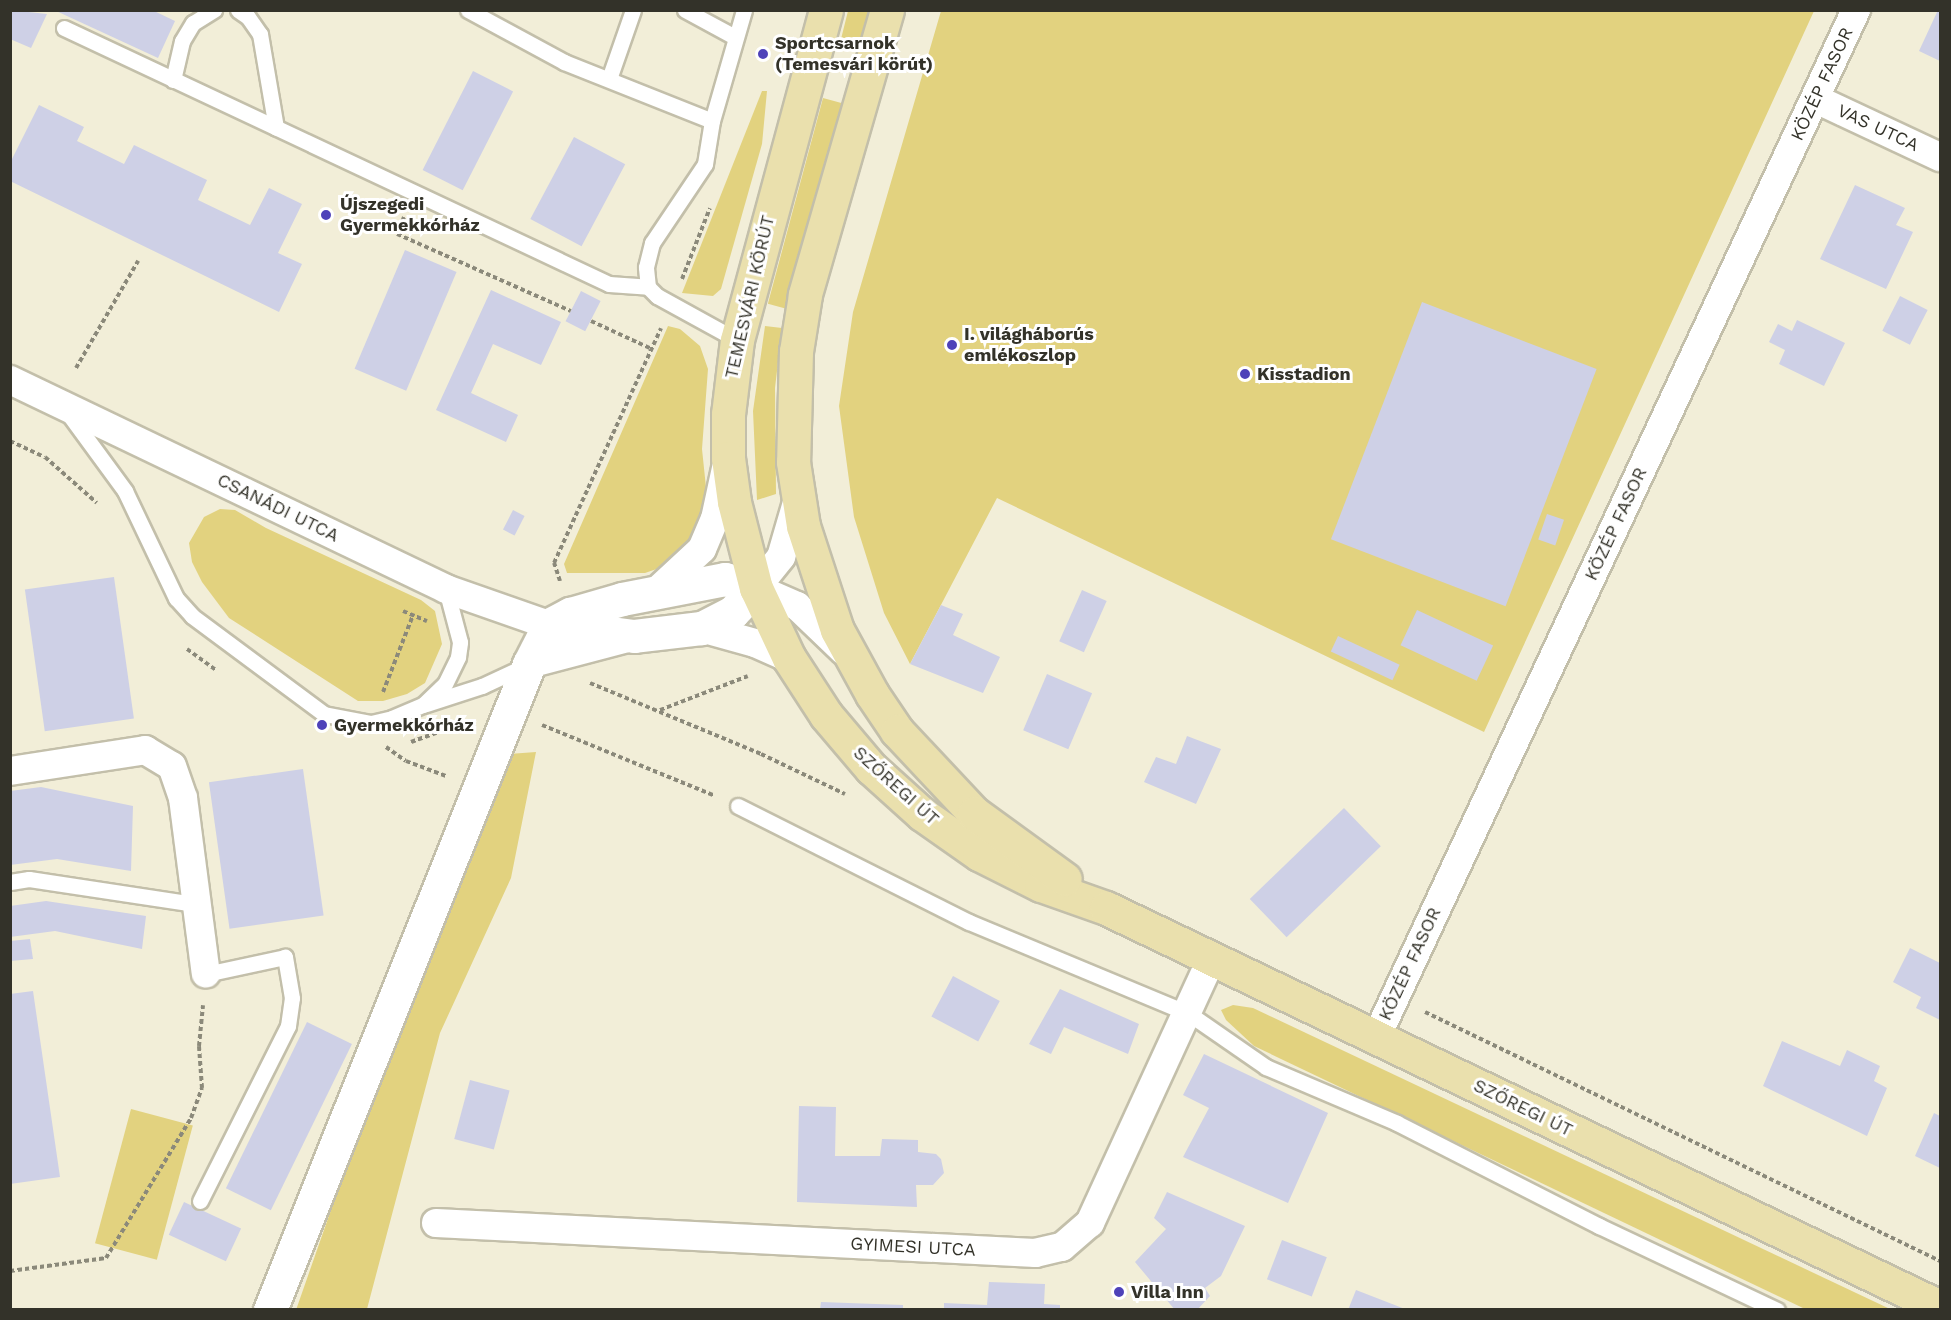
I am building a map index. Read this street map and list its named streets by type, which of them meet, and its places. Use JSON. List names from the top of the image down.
{
  "streets": {
    "main road": ["TEMESVÁRI KÖRÚT", "SZŐREGI ÚT"],
    "street": [
      "KÖZÉP FASOR",
      "VAS UTCA",
      "CSANÁDI UTCA",
      "GYIMESI UTCA"
    ]
  },
  "crossings": [
    ["KÖZÉP FASOR", "VAS UTCA"],
    ["KÖZÉP FASOR", "SZŐREGI ÚT"],
    ["TEMESVÁRI KÖRÚT", "CSANÁDI UTCA"],
    ["TEMESVÁRI KÖRÚT", "SZŐREGI ÚT"],
    ["CSANÁDI UTCA", "SZŐREGI ÚT"],
    ["SZŐREGI ÚT", "GYIMESI UTCA"]
  ],
  "places": [
    "Sportcsarnok (Temesvári körút)",
    "Újszegedi Gyermekkórház",
    "I. világháborús emlékoszlop",
    "Kisstadion",
    "Gyermekkórház",
    "Villa Inn"
  ]
}
